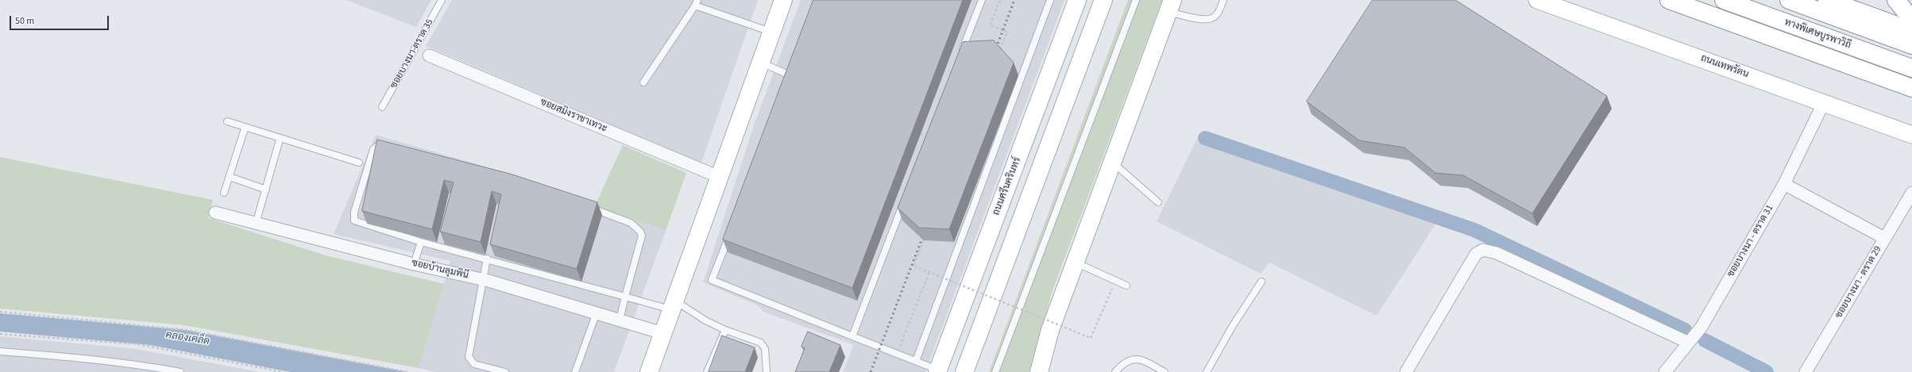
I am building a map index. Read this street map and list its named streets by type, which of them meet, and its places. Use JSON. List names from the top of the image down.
{
  "streets": {
    "main road": ["ทางพิเศษบูรพาวิถี", "ถนนเทพรัตน", "ถนนศรีนครินทร์"],
    "street": [
      "ซอยสมิงราชาเทวะ",
      "ซอยบางนา - ตราด 31",
      "ซอยบ้านลุมพินี",
      "ซอยบางนา - ตราด 29"
    ],
    "lane": ["ซอยบางนา-ตราด 35"]
  },
  "crossings": [
    ["ถนนเทพรัตน", "ซอยบางนา - ตราด 31"]
  ],
  "water": ["คลองเคล็ด"],
  "scale_bar": "50 m"
}
